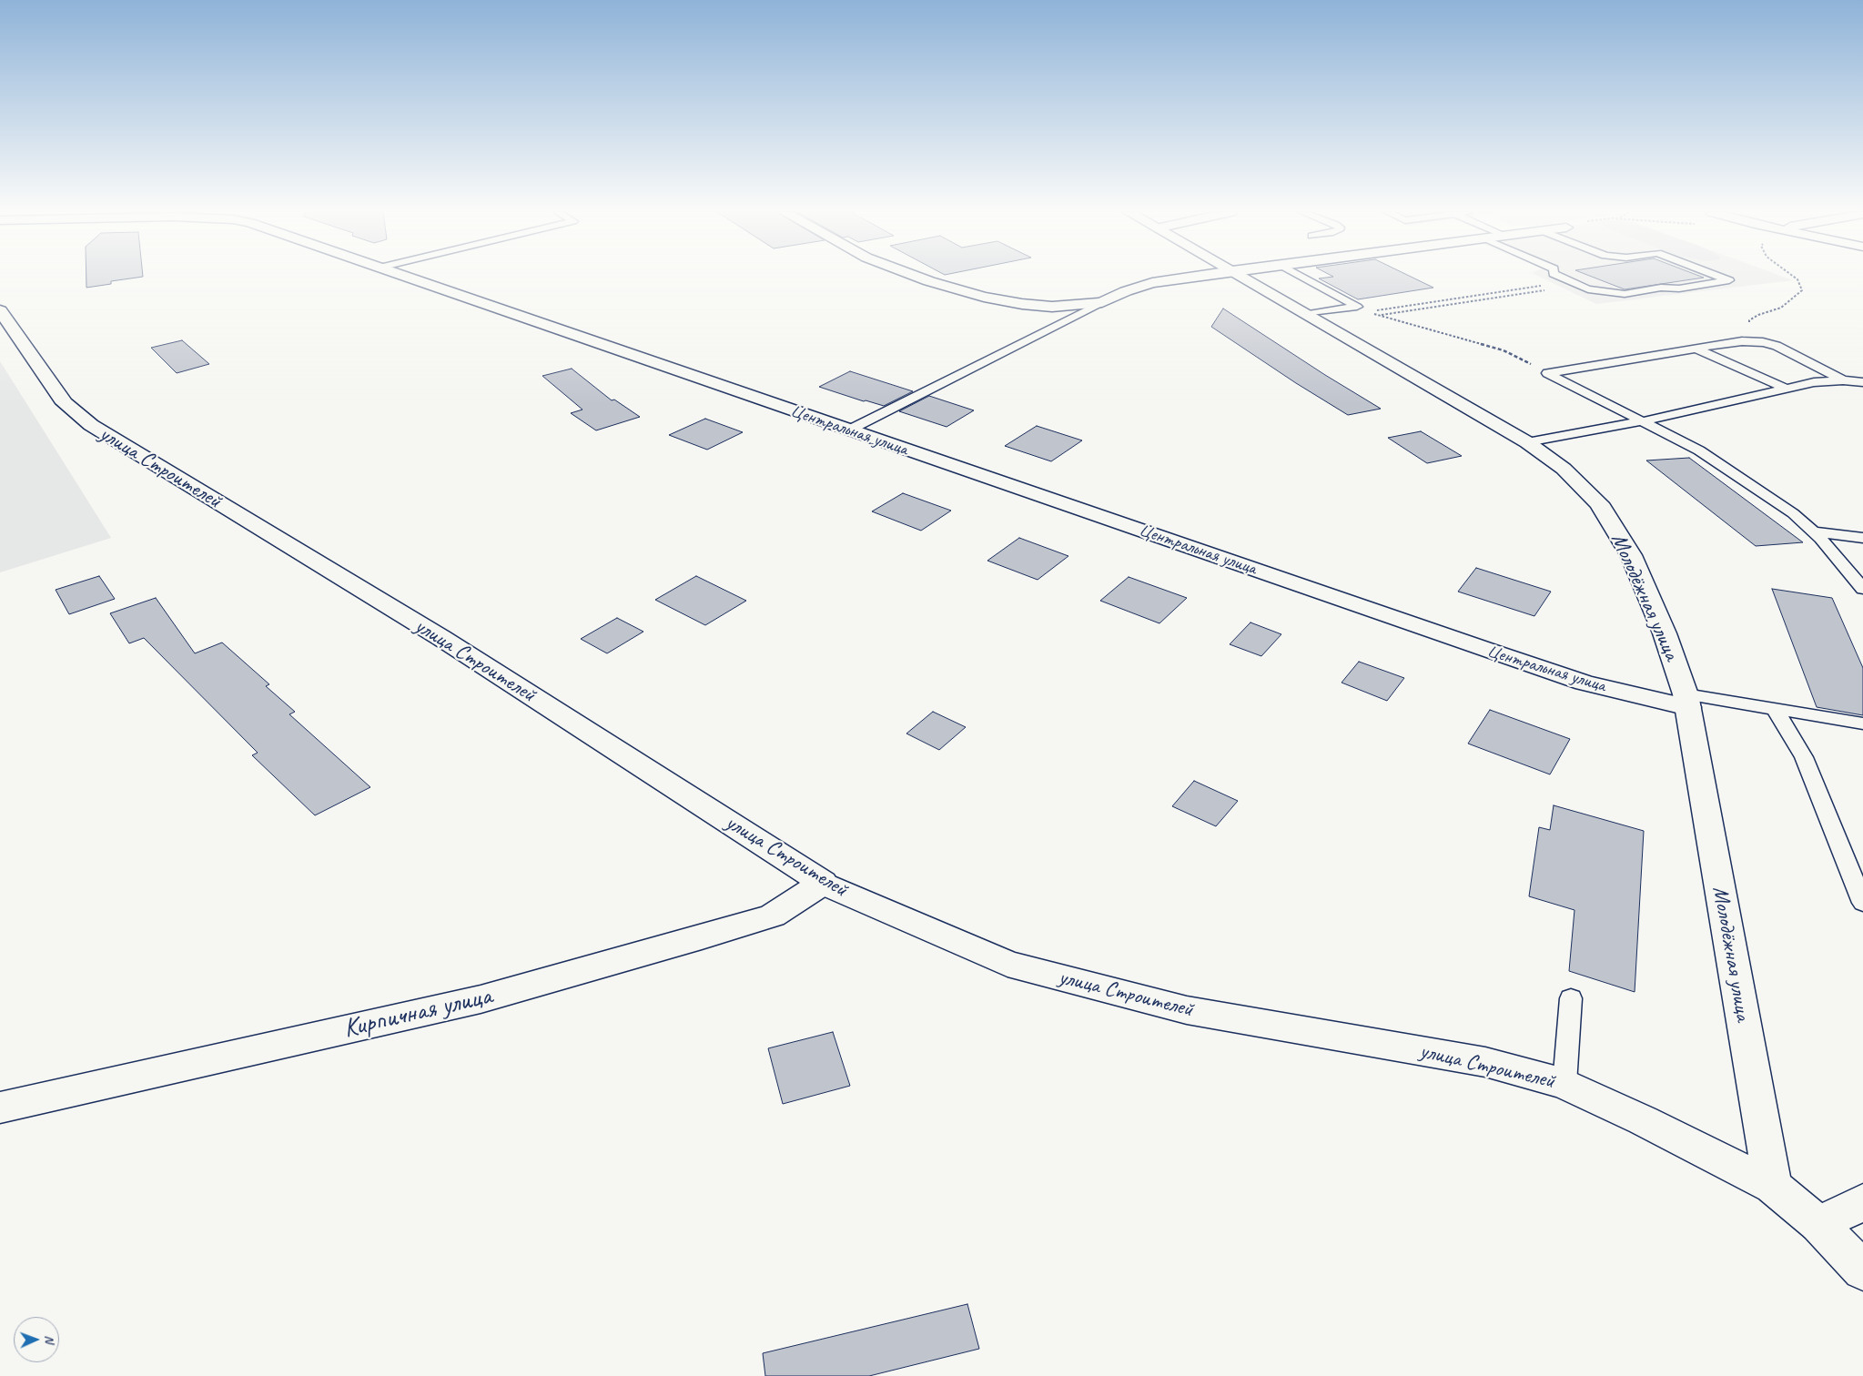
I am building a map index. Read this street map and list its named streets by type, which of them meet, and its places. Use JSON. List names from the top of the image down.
{
  "streets": {
    "street": [
      "Центральная улица",
      "улица Строителей",
      "Молодёжная улица",
      "Кирпичная улица"
    ]
  },
  "crossings": [
    ["Центральная улица", "Молодёжная улица"],
    ["улица Строителей", "Молодёжная улица"],
    ["улица Строителей", "Кирпичная улица"]
  ],
  "north": "right"
}
